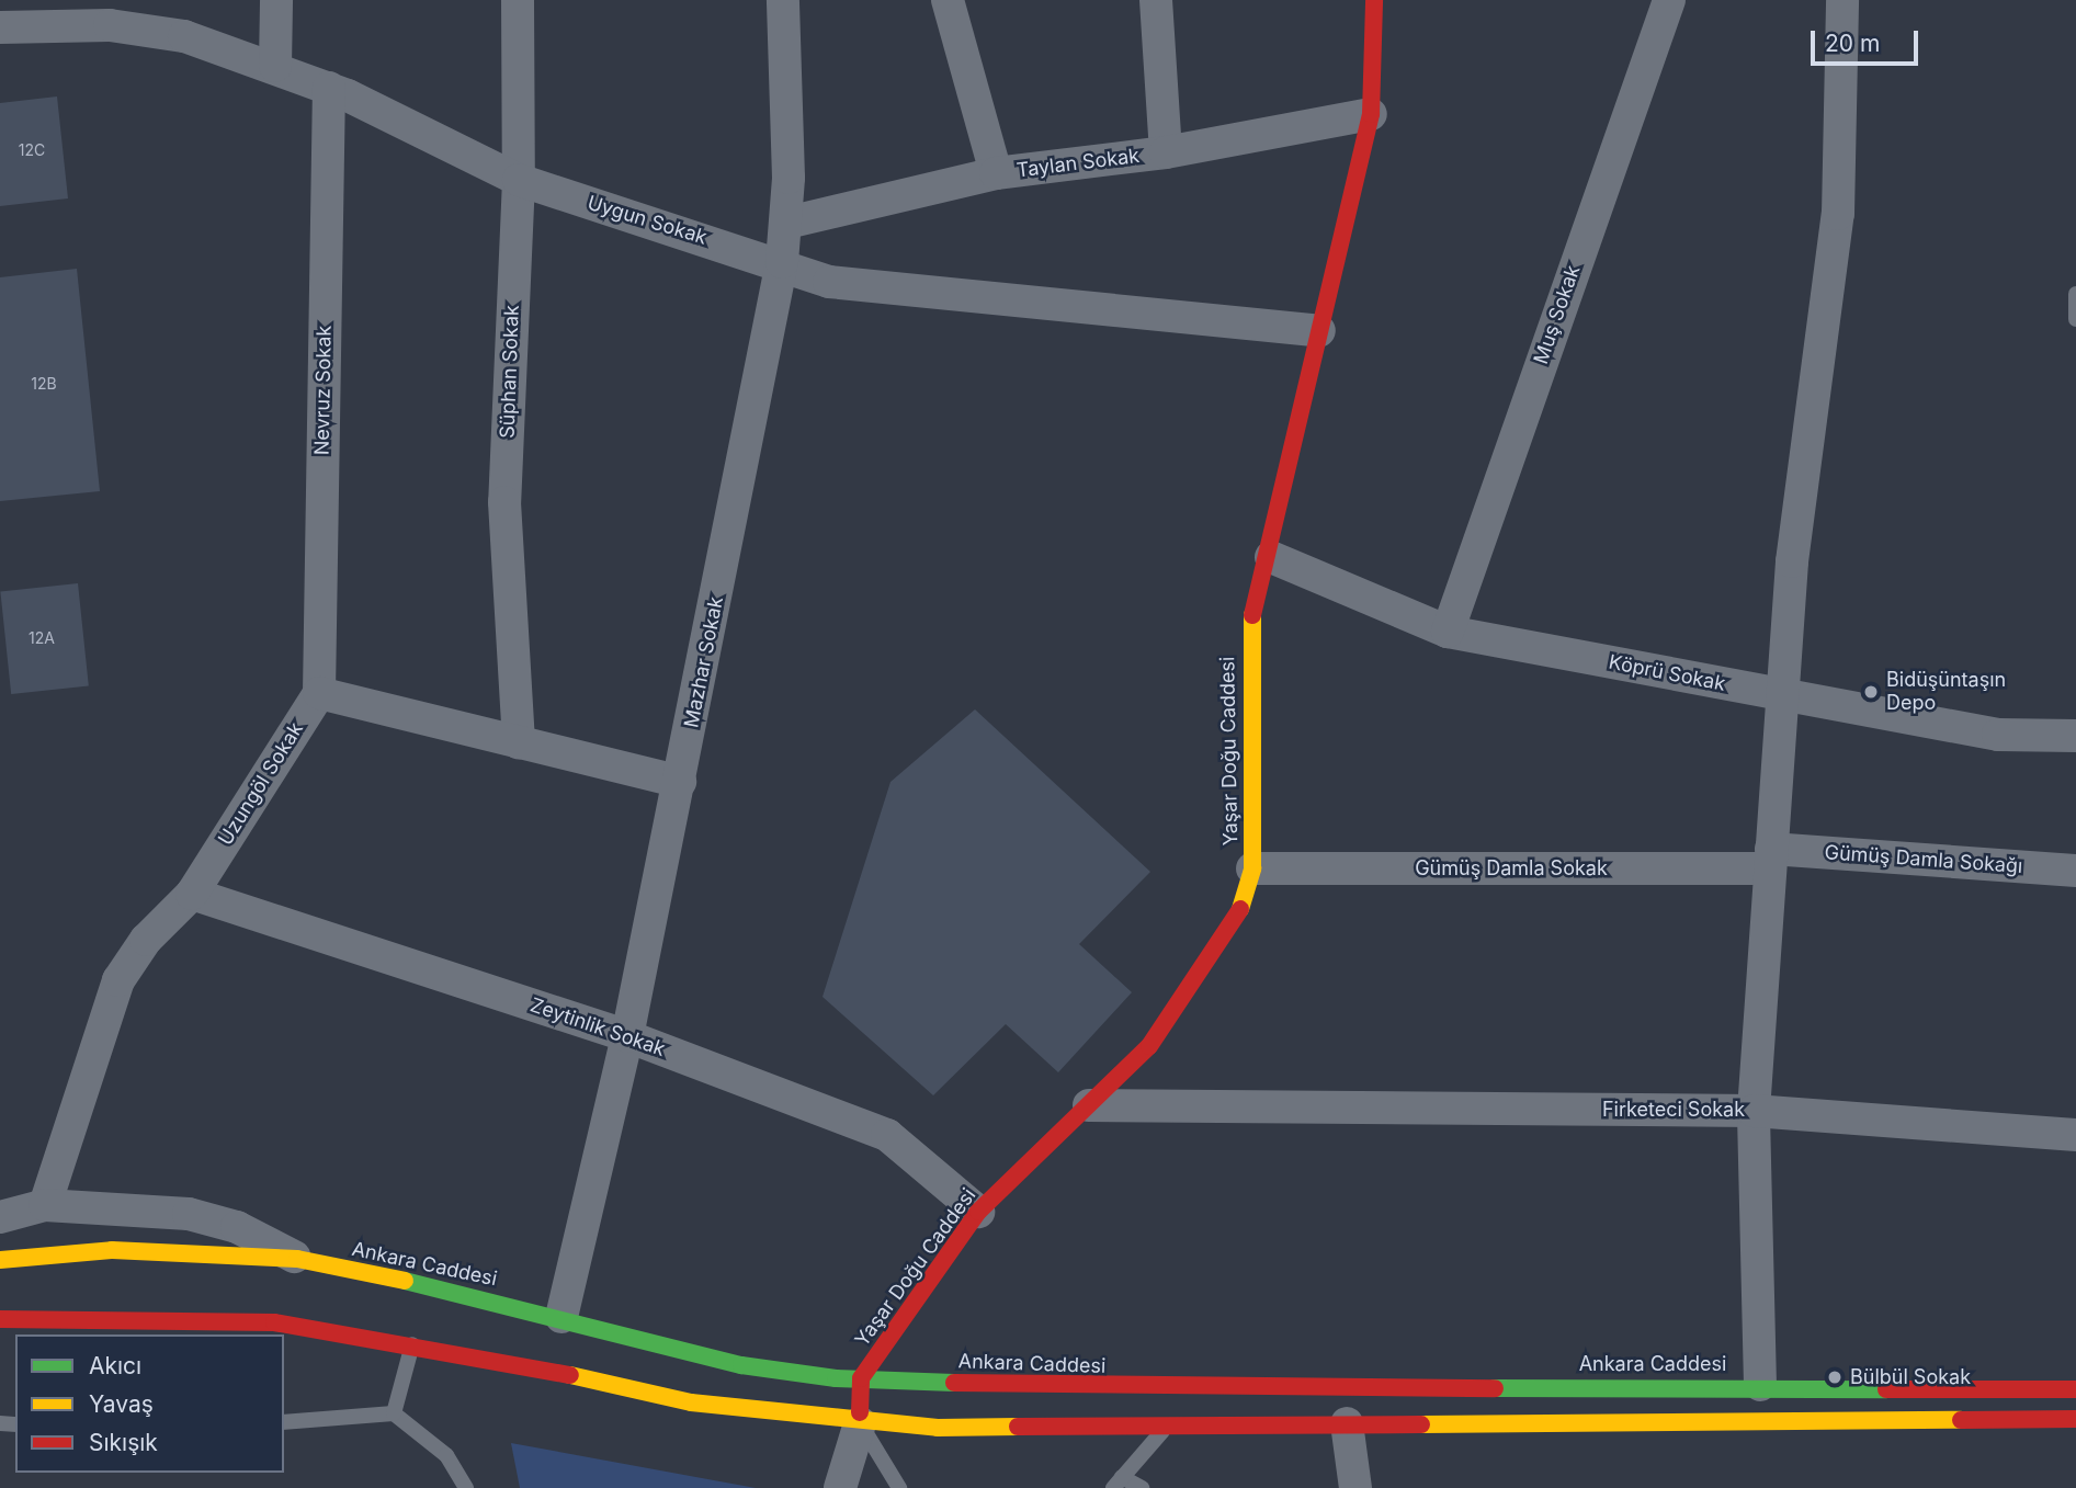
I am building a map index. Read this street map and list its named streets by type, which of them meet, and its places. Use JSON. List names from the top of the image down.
{
  "streets": {
    "main road": ["Yaşar Doğu Caddesi", "Ankara Caddesi"],
    "street": [
      "Taylan Sokak",
      "Uygun Sokak",
      "Muş Sokak",
      "Süphan Sokak",
      "Nevruz Sokak",
      "Mazhar Sokak",
      "Köprü Sokak",
      "Uzungöl Sokak",
      "Gümüş Damla Sokağı",
      "Gümüş Damla Sokak",
      "Zeytinlik Sokak",
      "Firketeci Sokak"
    ]
  },
  "crossings": [
    ["Taylan Sokak", "Mazhar Sokak"],
    ["Taylan Sokak", "Yaşar Doğu Caddesi"],
    ["Uygun Sokak", "Süphan Sokak"],
    ["Uygun Sokak", "Nevruz Sokak"],
    ["Uygun Sokak", "Mazhar Sokak"],
    ["Uygun Sokak", "Yaşar Doğu Caddesi"],
    ["Muş Sokak", "Köprü Sokak"],
    ["Nevruz Sokak", "Uzungöl Sokak"],
    ["Mazhar Sokak", "Zeytinlik Sokak"],
    ["Mazhar Sokak", "Ankara Caddesi"],
    ["Köprü Sokak", "Yaşar Doğu Caddesi"],
    ["Köprü Sokak", "Firketeci Sokak"],
    ["Yaşar Doğu Caddesi", "Gümüş Damla Sokak"],
    ["Yaşar Doğu Caddesi", "Zeytinlik Sokak"],
    ["Yaşar Doğu Caddesi", "Firketeci Sokak"],
    ["Yaşar Doğu Caddesi", "Ankara Caddesi"],
    ["Uzungöl Sokak", "Zeytinlik Sokak"],
    ["Gümüş Damla Sokağı", "Gümüş Damla Sokak"],
    ["Gümüş Damla Sokağı", "Firketeci Sokak"],
    ["Gümüş Damla Sokak", "Firketeci Sokak"]
  ],
  "places": ["Bidüşüntaşın Depo", "Bülbül Sokak"],
  "house_numbers": ["12C", "12B", "12A"],
  "legend": ["Akıcı", "Yavaş", "Sıkışık"],
  "scale_bar": "20 m"
}
